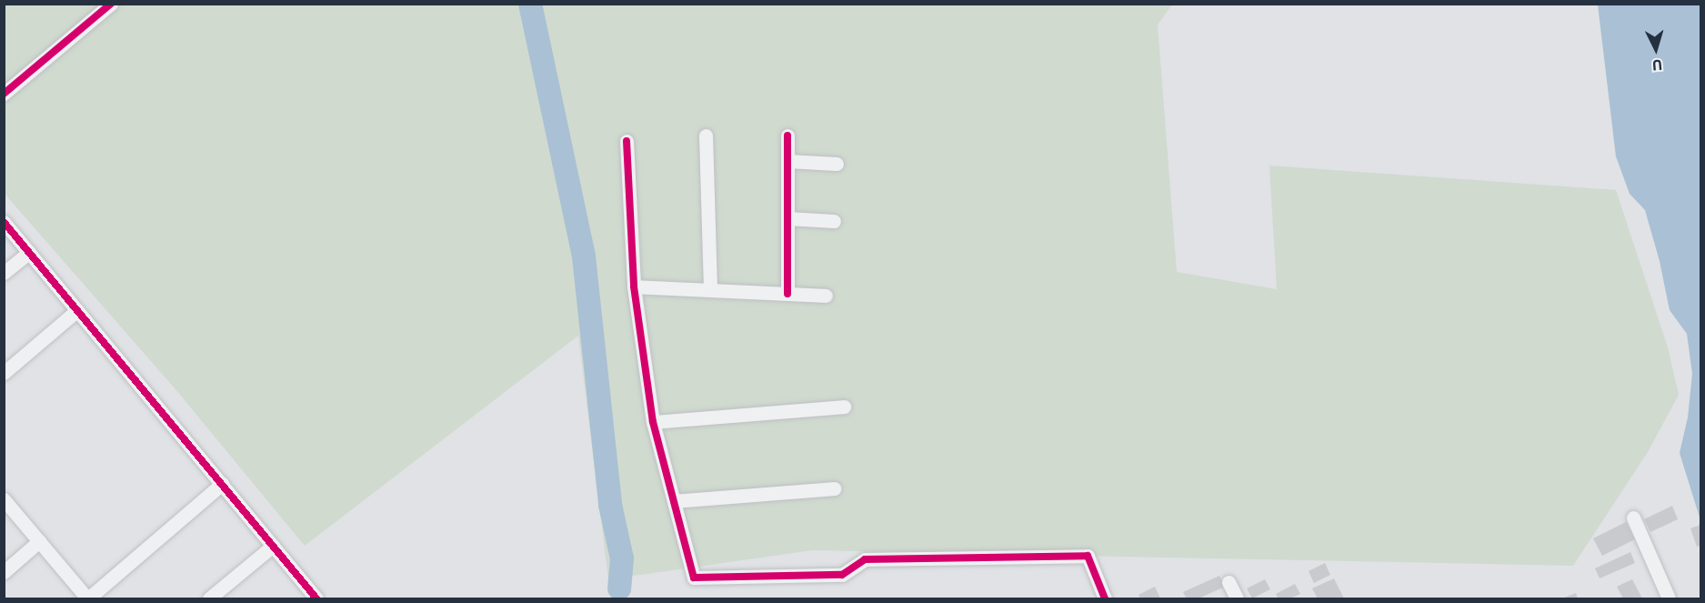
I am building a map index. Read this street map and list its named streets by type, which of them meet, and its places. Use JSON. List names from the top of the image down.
{
  "north": "bottom"
}
